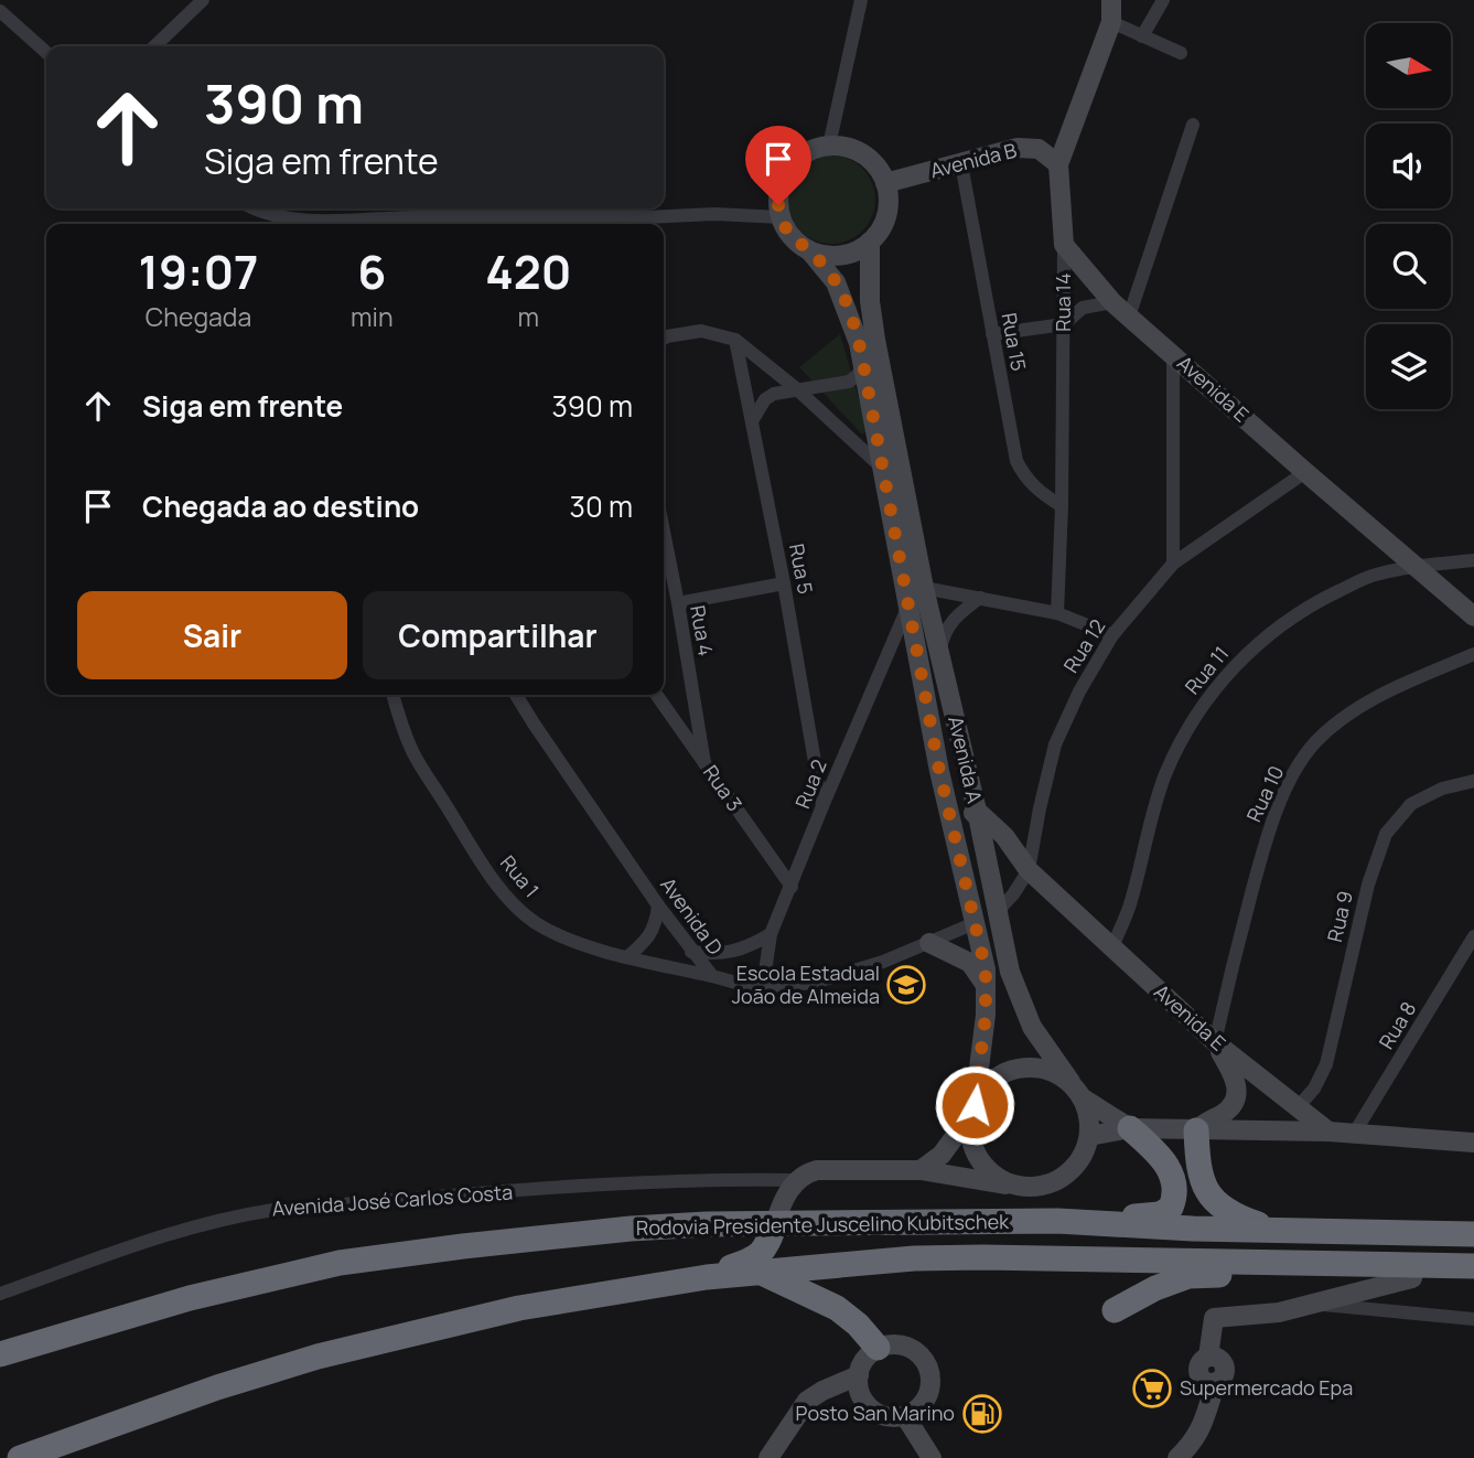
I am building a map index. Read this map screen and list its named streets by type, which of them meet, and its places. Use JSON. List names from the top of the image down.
{
  "streets": {
    "highway": ["Rodovia Presidente Juscelino Kubitschek"],
    "street": [
      "Avenida B",
      "Rua 14",
      "Rua 15",
      "Avenida E",
      "Rua 5",
      "Rua 4",
      "Rua 12",
      "Rua 11",
      "Avenida A",
      "Rua 2",
      "Rua 3",
      "Rua 10",
      "Rua 1",
      "Avenida D",
      "Rua 9",
      "Rua 8",
      "Avenida José Carlos Costa"
    ]
  },
  "crossings": [
    ["Avenida B", "Rua 14"],
    ["Avenida B", "Rua 15"],
    ["Avenida B", "Avenida A"],
    ["Rua 14", "Rua 15"],
    ["Rua 14", "Avenida E"],
    ["Avenida E", "Rua 12"],
    ["Avenida E", "Rua 11"],
    ["Avenida E", "Avenida A"],
    ["Avenida E", "Rua 10"],
    ["Avenida E", "Rua 9"],
    ["Rua 5", "Rua 2"],
    ["Rua 4", "Rua 3"],
    ["Rua 12", "Avenida A"],
    ["Avenida A", "Rua 2"],
    ["Avenida A", "Avenida D"],
    ["Avenida A", "Avenida José Carlos Costa"],
    ["Rua 2", "Rua 3"],
    ["Rua 2", "Avenida D"],
    ["Rua 1", "Avenida D"]
  ],
  "places": {
    "school or university": ["Escola Estadual João de Almeida"],
    "supermarket": ["Supermercado Epa"],
    "fuel station": ["Posto San Marino"]
  },
  "north": "right",
  "page": {
    "turn": ["390 m", "Siga em frente"],
    "eta": [
      "19:07",
      "Chegada",
      "6",
      "min",
      "420",
      "m"
    ],
    "list": [
      {
        "name": "Siga em frente",
        "value": "390 m"
      },
      {
        "name": "Chegada ao destino",
        "value": "30 m"
      }
    ],
    "buttons": ["Sair", "Compartilhar"]
  }
}
